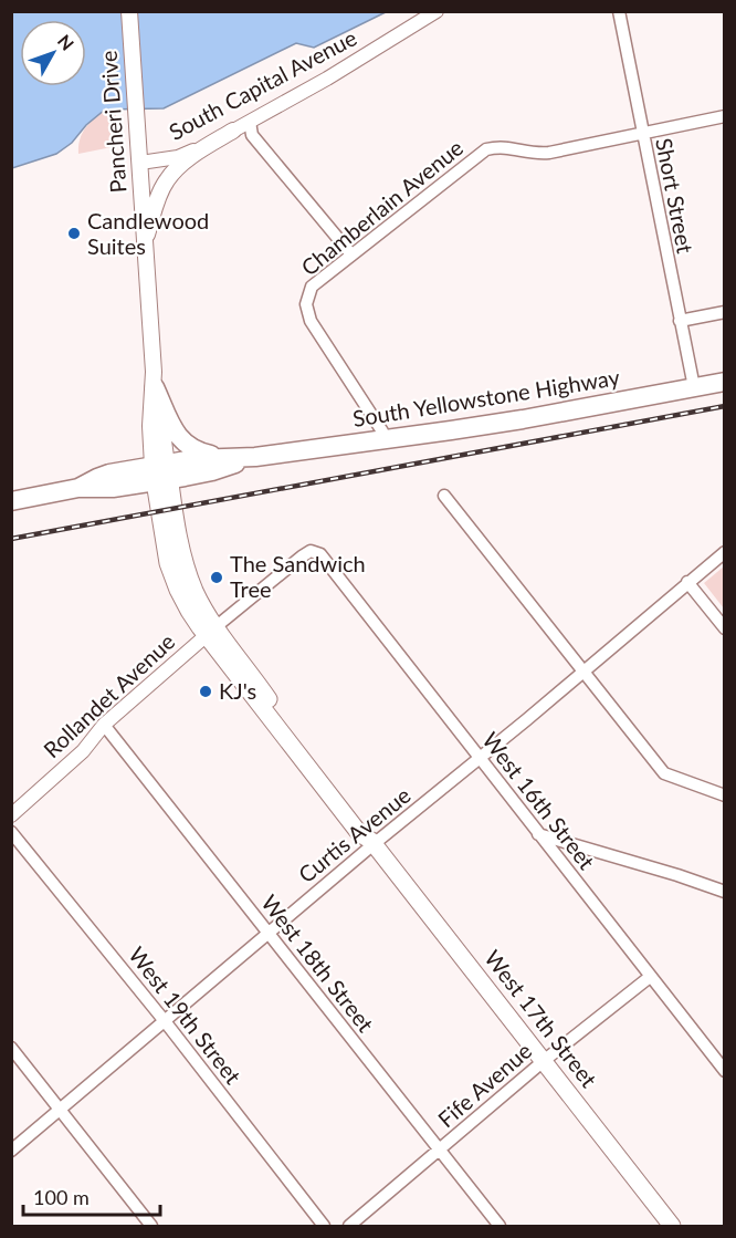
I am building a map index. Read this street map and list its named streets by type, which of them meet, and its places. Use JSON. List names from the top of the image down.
{
  "streets": {
    "highway": ["South Yellowstone Highway"],
    "main road": ["Pancheri Drive", "West 17th Street"],
    "street": [
      "South Capital Avenue",
      "Short Street",
      "Chamberlain Avenue",
      "Rollandet Avenue",
      "West 16th Street",
      "Curtis Avenue",
      "West 18th Street",
      "West 19th Street",
      "Fife Avenue"
    ]
  },
  "crossings": [
    ["South Capital Avenue", "Pancheri Drive"],
    ["Pancheri Drive", "South Yellowstone Highway"],
    ["Pancheri Drive", "West 17th Street"],
    ["Short Street", "Chamberlain Avenue"],
    ["Short Street", "South Yellowstone Highway"],
    ["Chamberlain Avenue", "South Yellowstone Highway"],
    ["South Yellowstone Highway", "West 17th Street"],
    ["Rollandet Avenue", "West 16th Street"],
    ["Rollandet Avenue", "West 18th Street"],
    ["Rollandet Avenue", "West 17th Street"],
    ["West 16th Street", "Curtis Avenue"],
    ["West 16th Street", "Fife Avenue"],
    ["Curtis Avenue", "West 18th Street"],
    ["Curtis Avenue", "West 19th Street"],
    ["Curtis Avenue", "West 17th Street"],
    ["West 18th Street", "Fife Avenue"],
    ["West 17th Street", "Fife Avenue"]
  ],
  "places": ["Candlewood Suites", "The Sandwich Tree", "KJ's"],
  "scale_bar": "100 m",
  "north": "top right"
}
